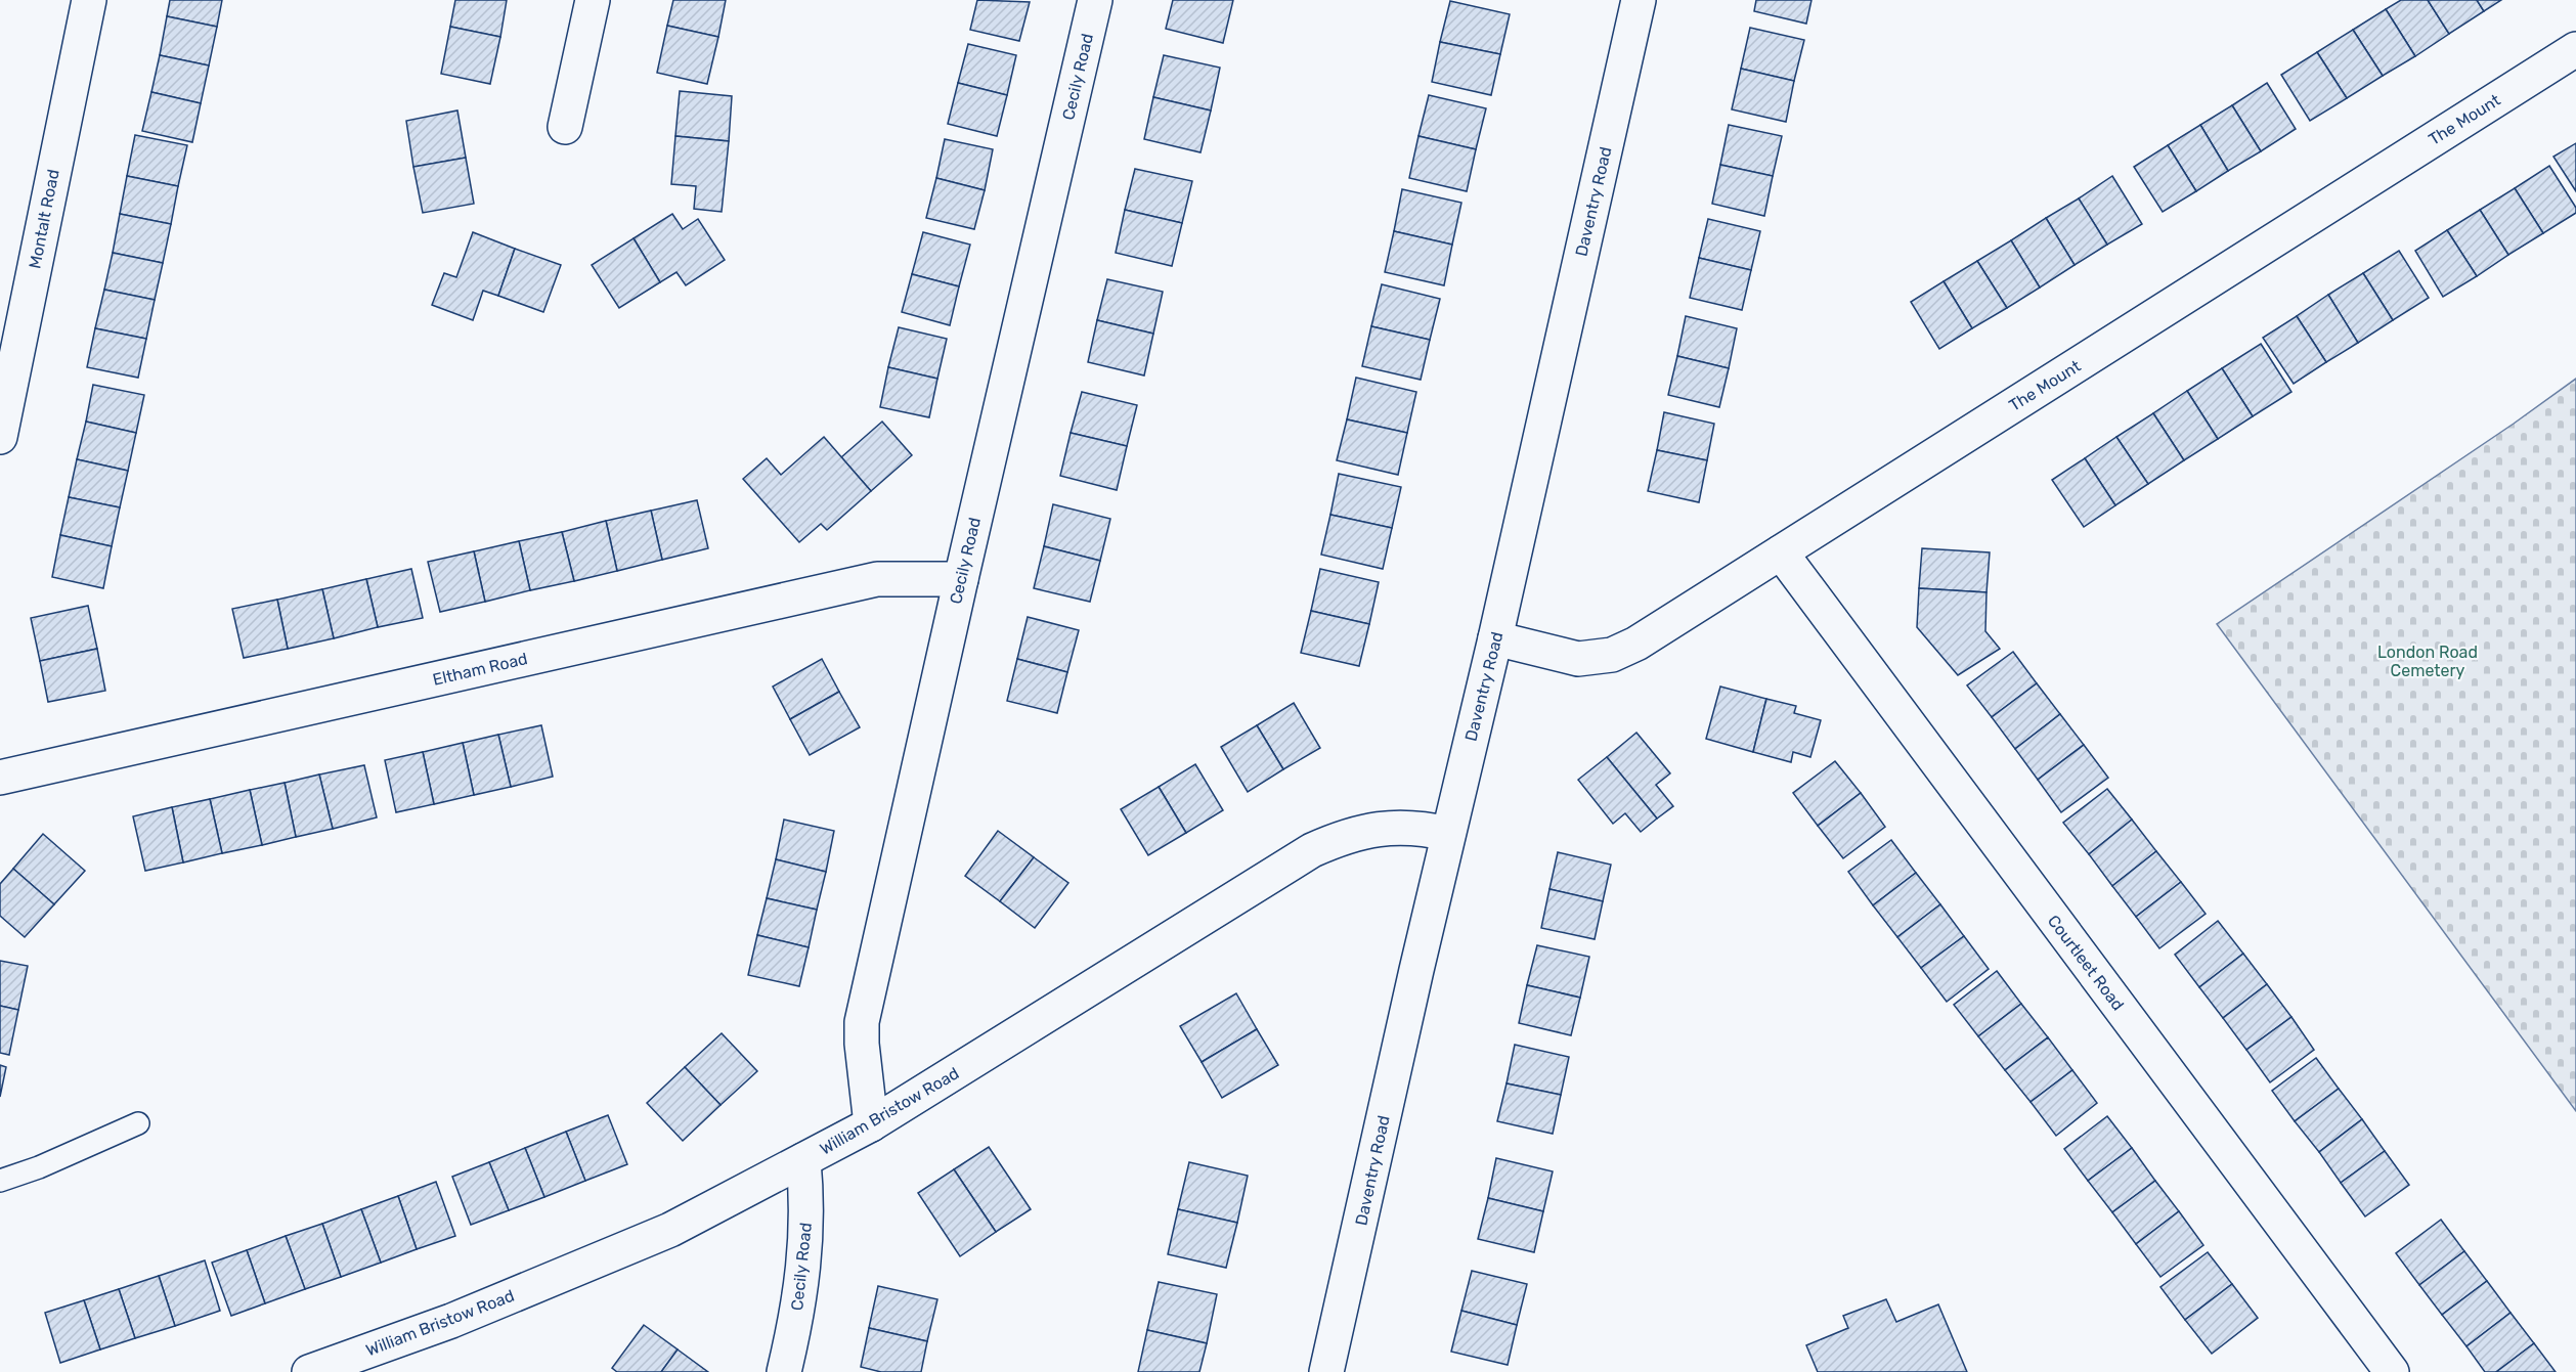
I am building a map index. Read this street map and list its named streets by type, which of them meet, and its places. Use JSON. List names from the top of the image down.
{
  "streets": {
    "street": [
      "Cecily Road",
      "The Mount",
      "Daventry Road",
      "Montalt Road",
      "Eltham Road",
      "Courtleet Road",
      "William Bristow Road"
    ]
  },
  "crossings": [
    ["Cecily Road", "Eltham Road"],
    ["Cecily Road", "William Bristow Road"],
    ["The Mount", "Daventry Road"],
    ["The Mount", "Courtleet Road"],
    ["Daventry Road", "William Bristow Road"]
  ],
  "parks": ["London Road Cemetery"]
}
